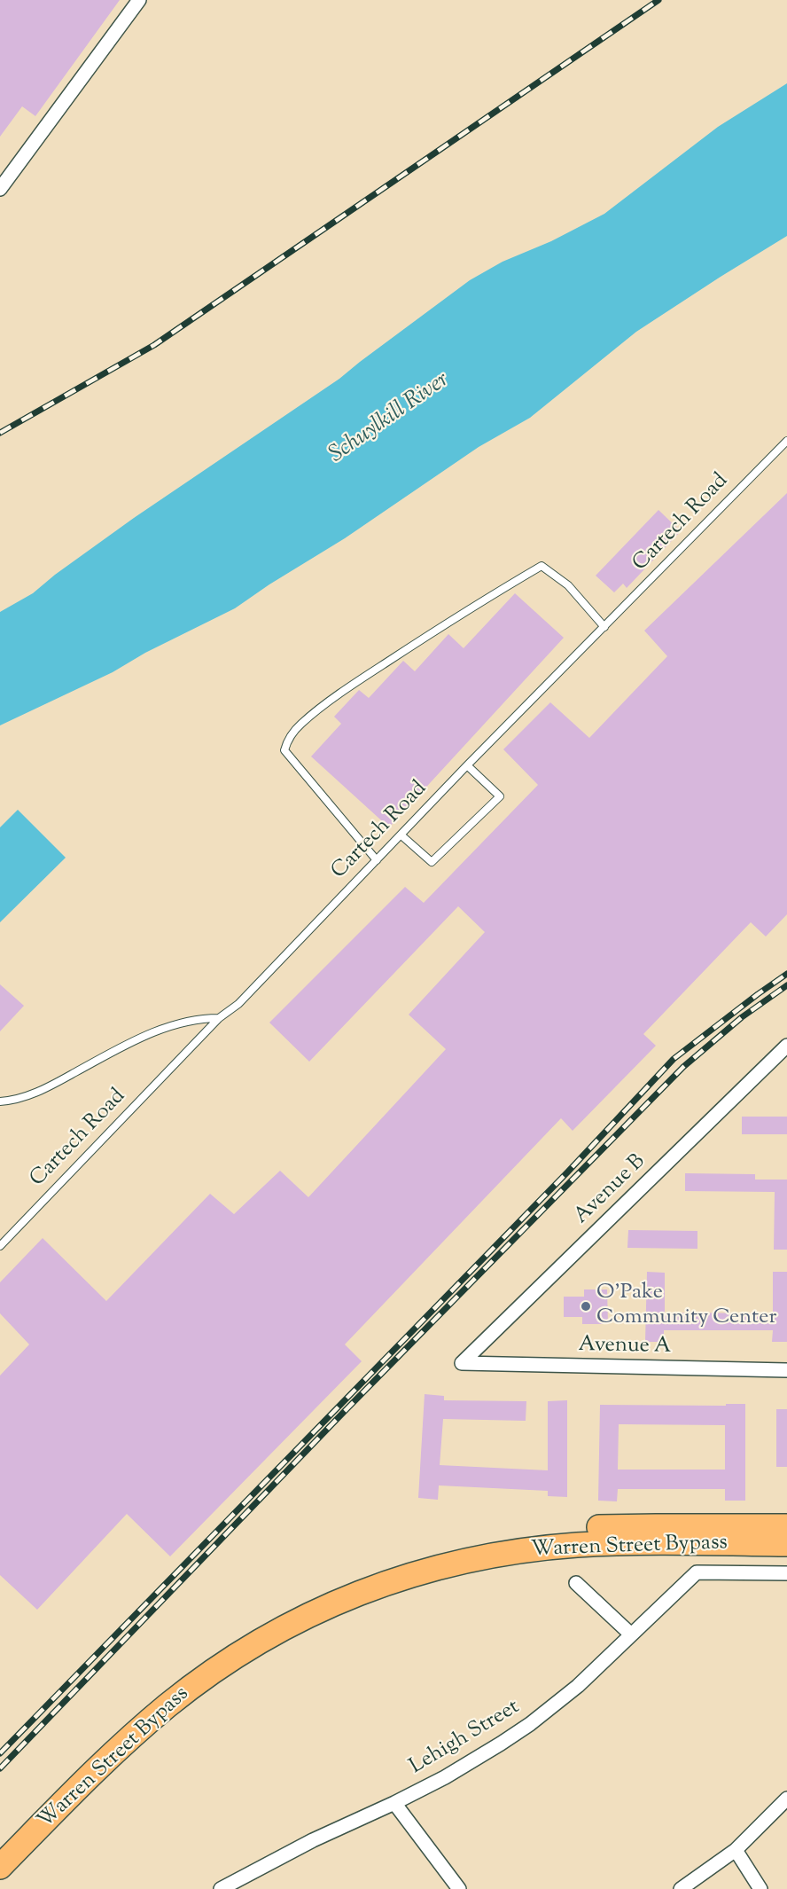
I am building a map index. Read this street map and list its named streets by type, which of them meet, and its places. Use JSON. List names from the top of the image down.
{
  "streets": {
    "highway": ["Warren Street Bypass"],
    "street": ["Avenue B", "Avenue A", "Lehigh Street"],
    "lane": ["Cartech Road"]
  },
  "crossings": [
    ["Avenue B", "Avenue A"]
  ],
  "water": ["Schuylkill River"],
  "places": ["O’Pake Community Center"]
}
